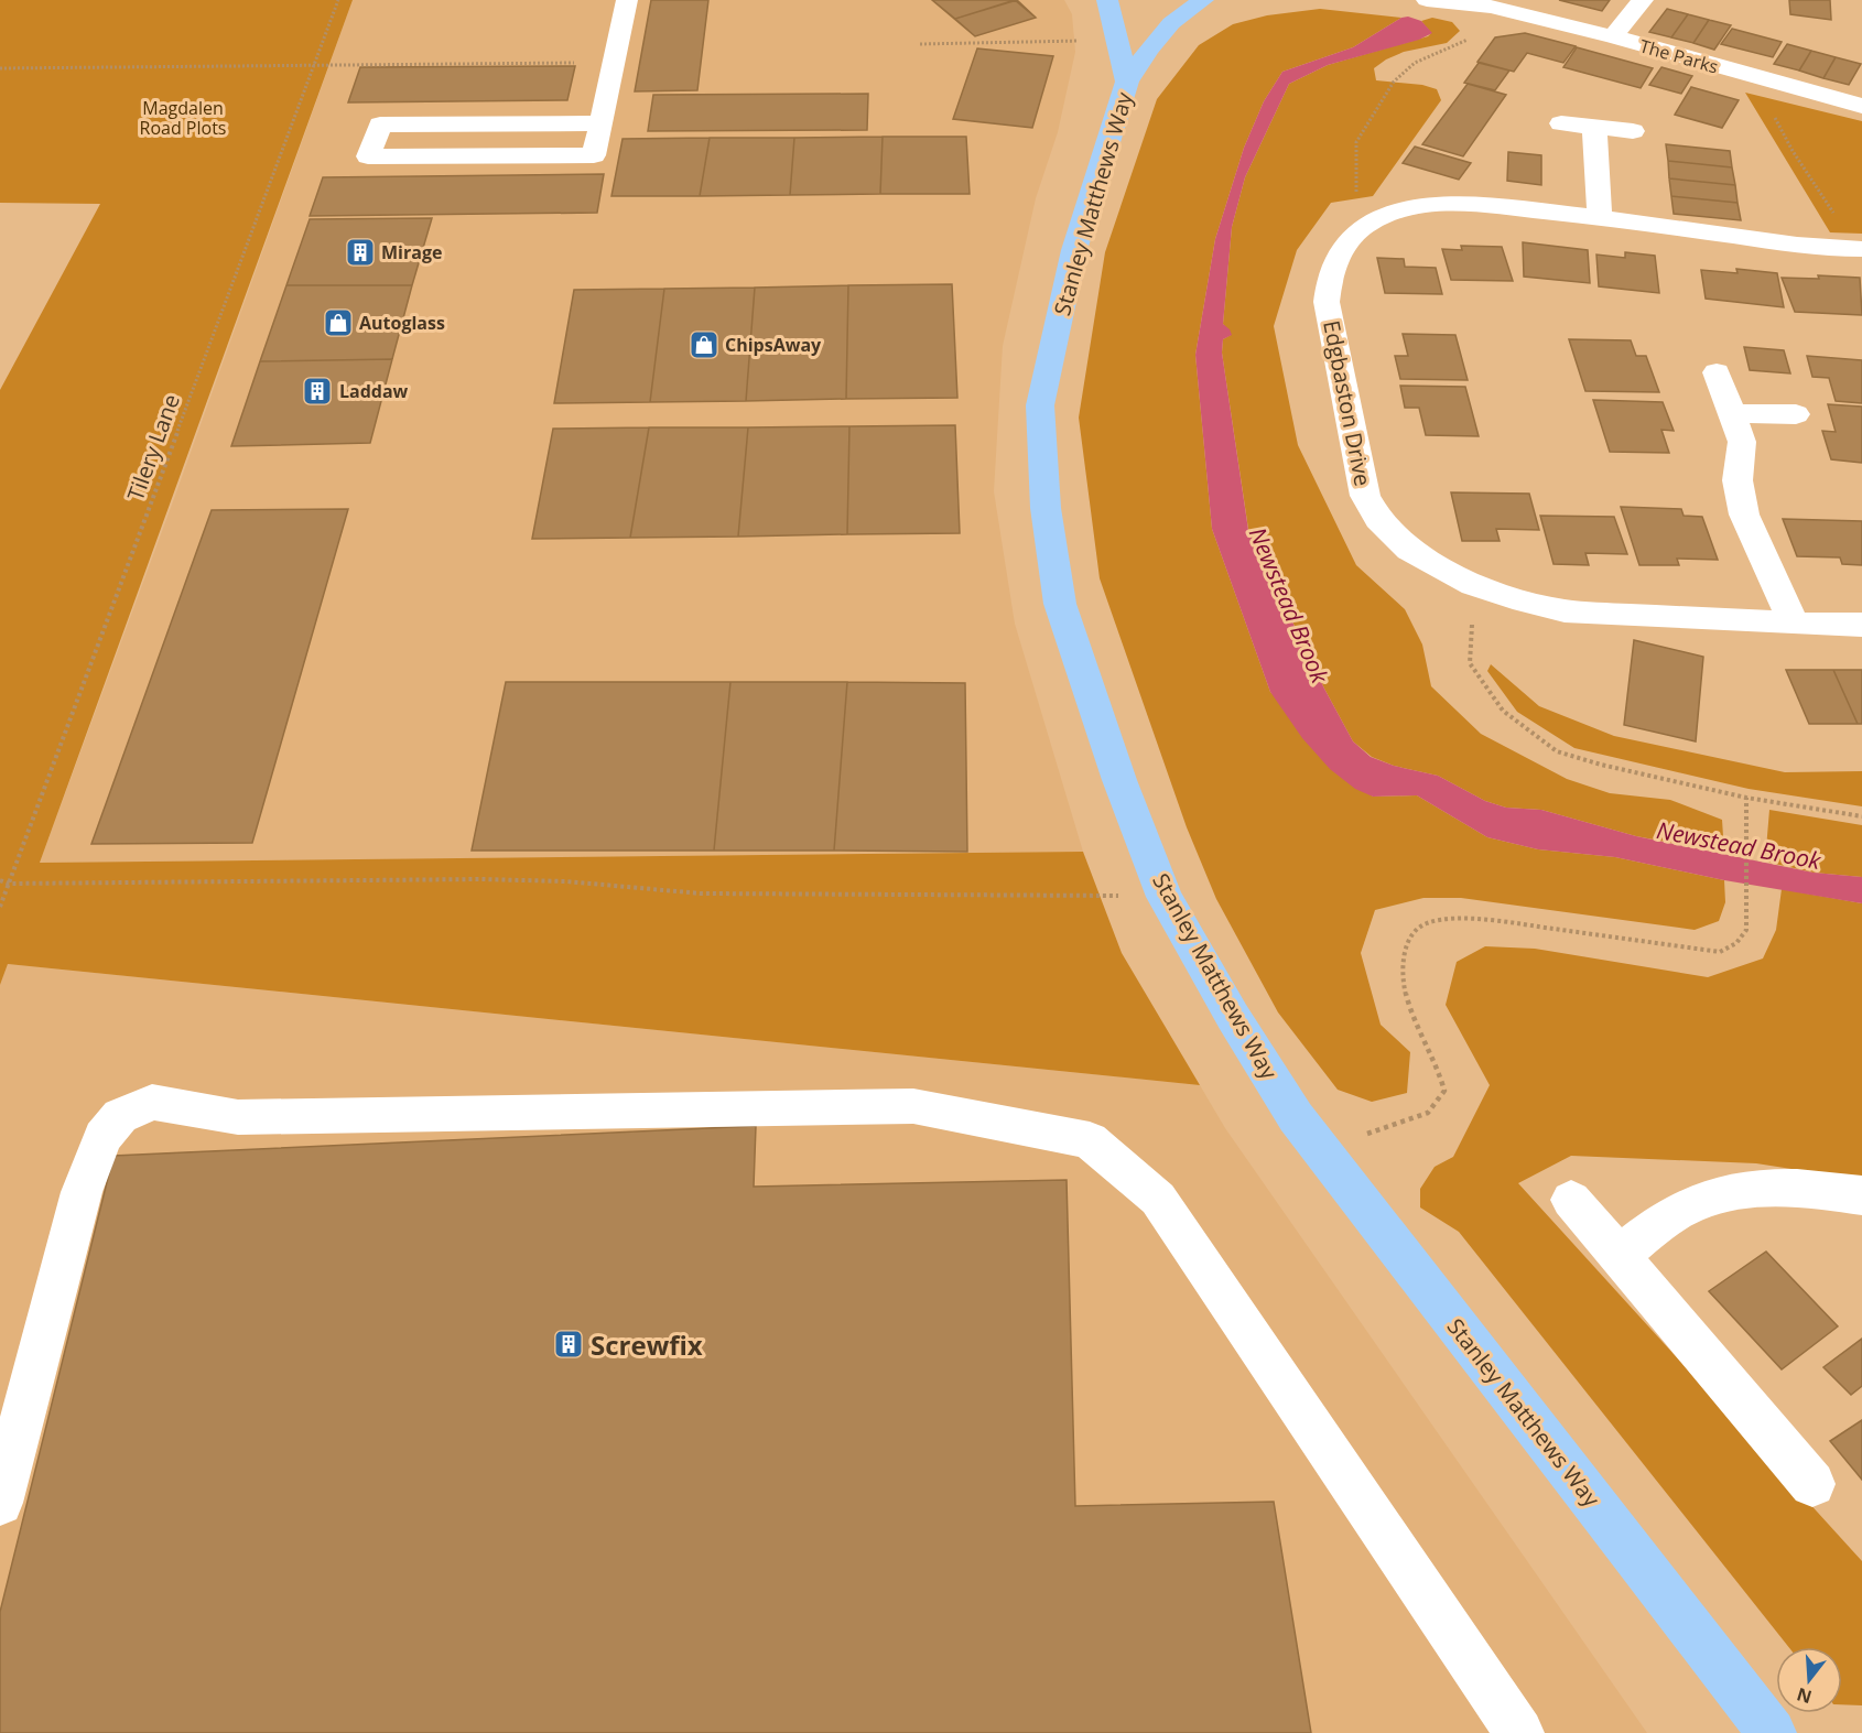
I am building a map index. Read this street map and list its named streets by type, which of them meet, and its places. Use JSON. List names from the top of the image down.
{
  "streets": {
    "main road": ["Stanley Matthews Way"],
    "street": ["The Parks", "Edgbaston Drive"],
    "path": ["Tilery Lane"]
  },
  "water": ["Newstead Brook"],
  "parks": ["Magdalen Road Plots"],
  "places": {
    "building": ["Mirage", "Laddaw", "Screwfix"],
    "shop": ["Autoglass", "ChipsAway"]
  },
  "north": "bottom"
}
